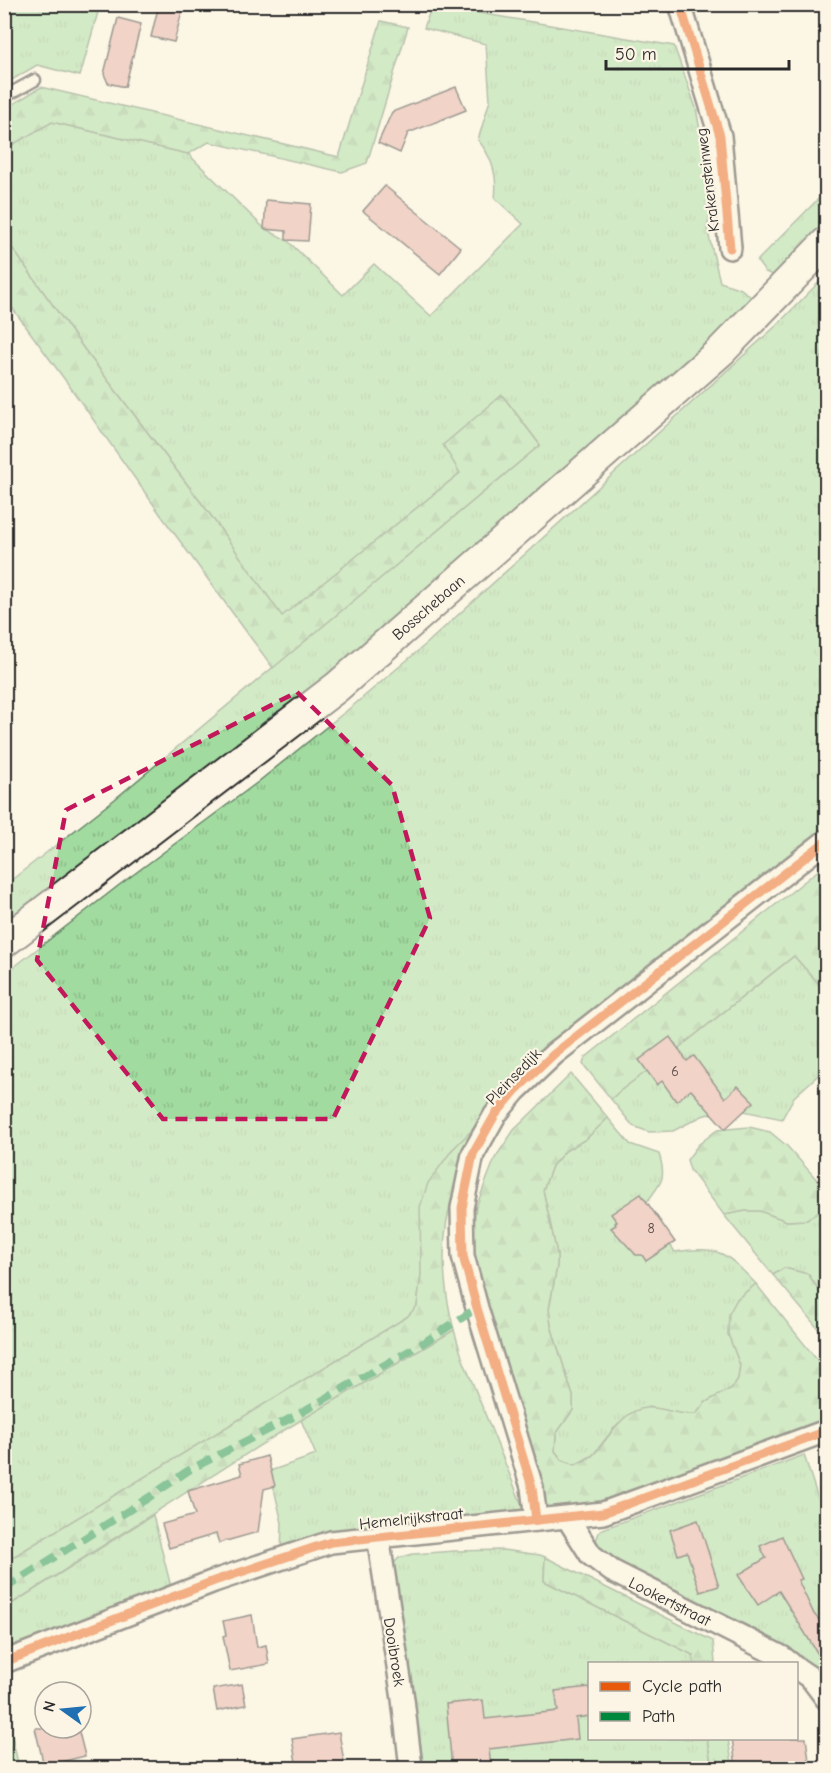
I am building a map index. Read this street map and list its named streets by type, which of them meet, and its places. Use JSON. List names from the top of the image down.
{
  "streets": {
    "main road": ["Bosschebaan"],
    "street": [
      "Krakensteinweg",
      "Pleinsedijk",
      "Hemelrijkstraat",
      "Lookertstraat",
      "Dooibroek"
    ]
  },
  "crossings": [
    ["Pleinsedijk", "Hemelrijkstraat"],
    ["Hemelrijkstraat", "Lookertstraat"],
    ["Hemelrijkstraat", "Dooibroek"]
  ],
  "house_numbers": ["6", "8"],
  "legend": ["Cycle path", "Path"],
  "scale_bar": "50 m",
  "north": "left"
}
